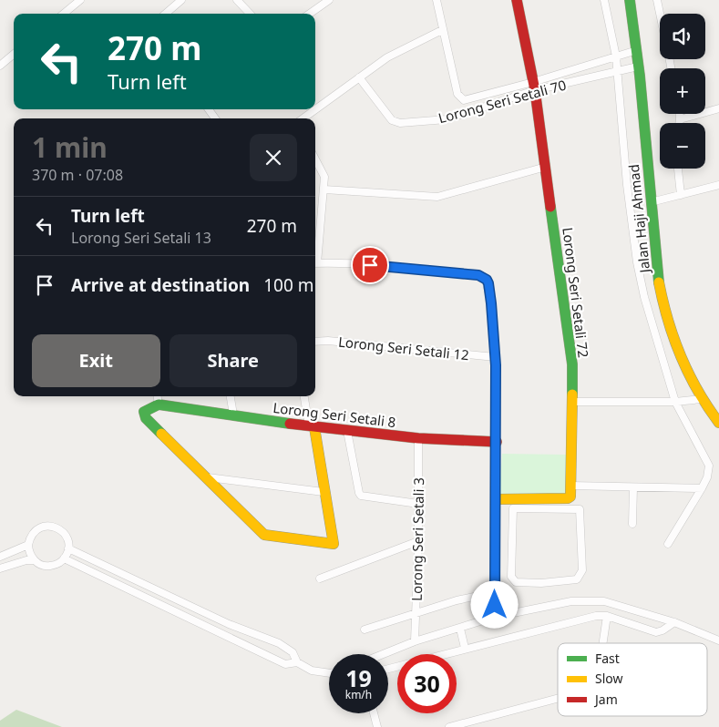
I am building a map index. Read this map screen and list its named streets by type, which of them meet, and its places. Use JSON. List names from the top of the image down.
{
  "streets": {
    "street": [
      "Lorong Seri Setali 70",
      "Jalan Haji Ahmad",
      "Lorong Seri Setali 72",
      "Lorong Seri Setali 12",
      "Lorong Seri Setali 8",
      "Lorong Seri Setali 3"
    ]
  },
  "crossings": [
    ["Lorong Seri Setali 70", "Jalan Haji Ahmad"],
    ["Lorong Seri Setali 70", "Lorong Seri Setali 72"],
    ["Lorong Seri Setali 8", "Lorong Seri Setali 3"]
  ],
  "legend": ["Fast", "Slow", "Jam"],
  "page": {
    "map_buttons": ["+", "−"],
    "turn": ["270 m", "Turn left"],
    "heading": ["1 min", "370 m · 07:08"],
    "list": [
      {
        "name": "Turn left",
        "note": "Lorong Seri Setali 13",
        "value": "270 m"
      },
      {
        "name": "Arrive at destination",
        "value": "100 m"
      }
    ],
    "buttons": ["Exit", "Share"],
    "speed": "19 km/h",
    "limit": "30"
  }
}
